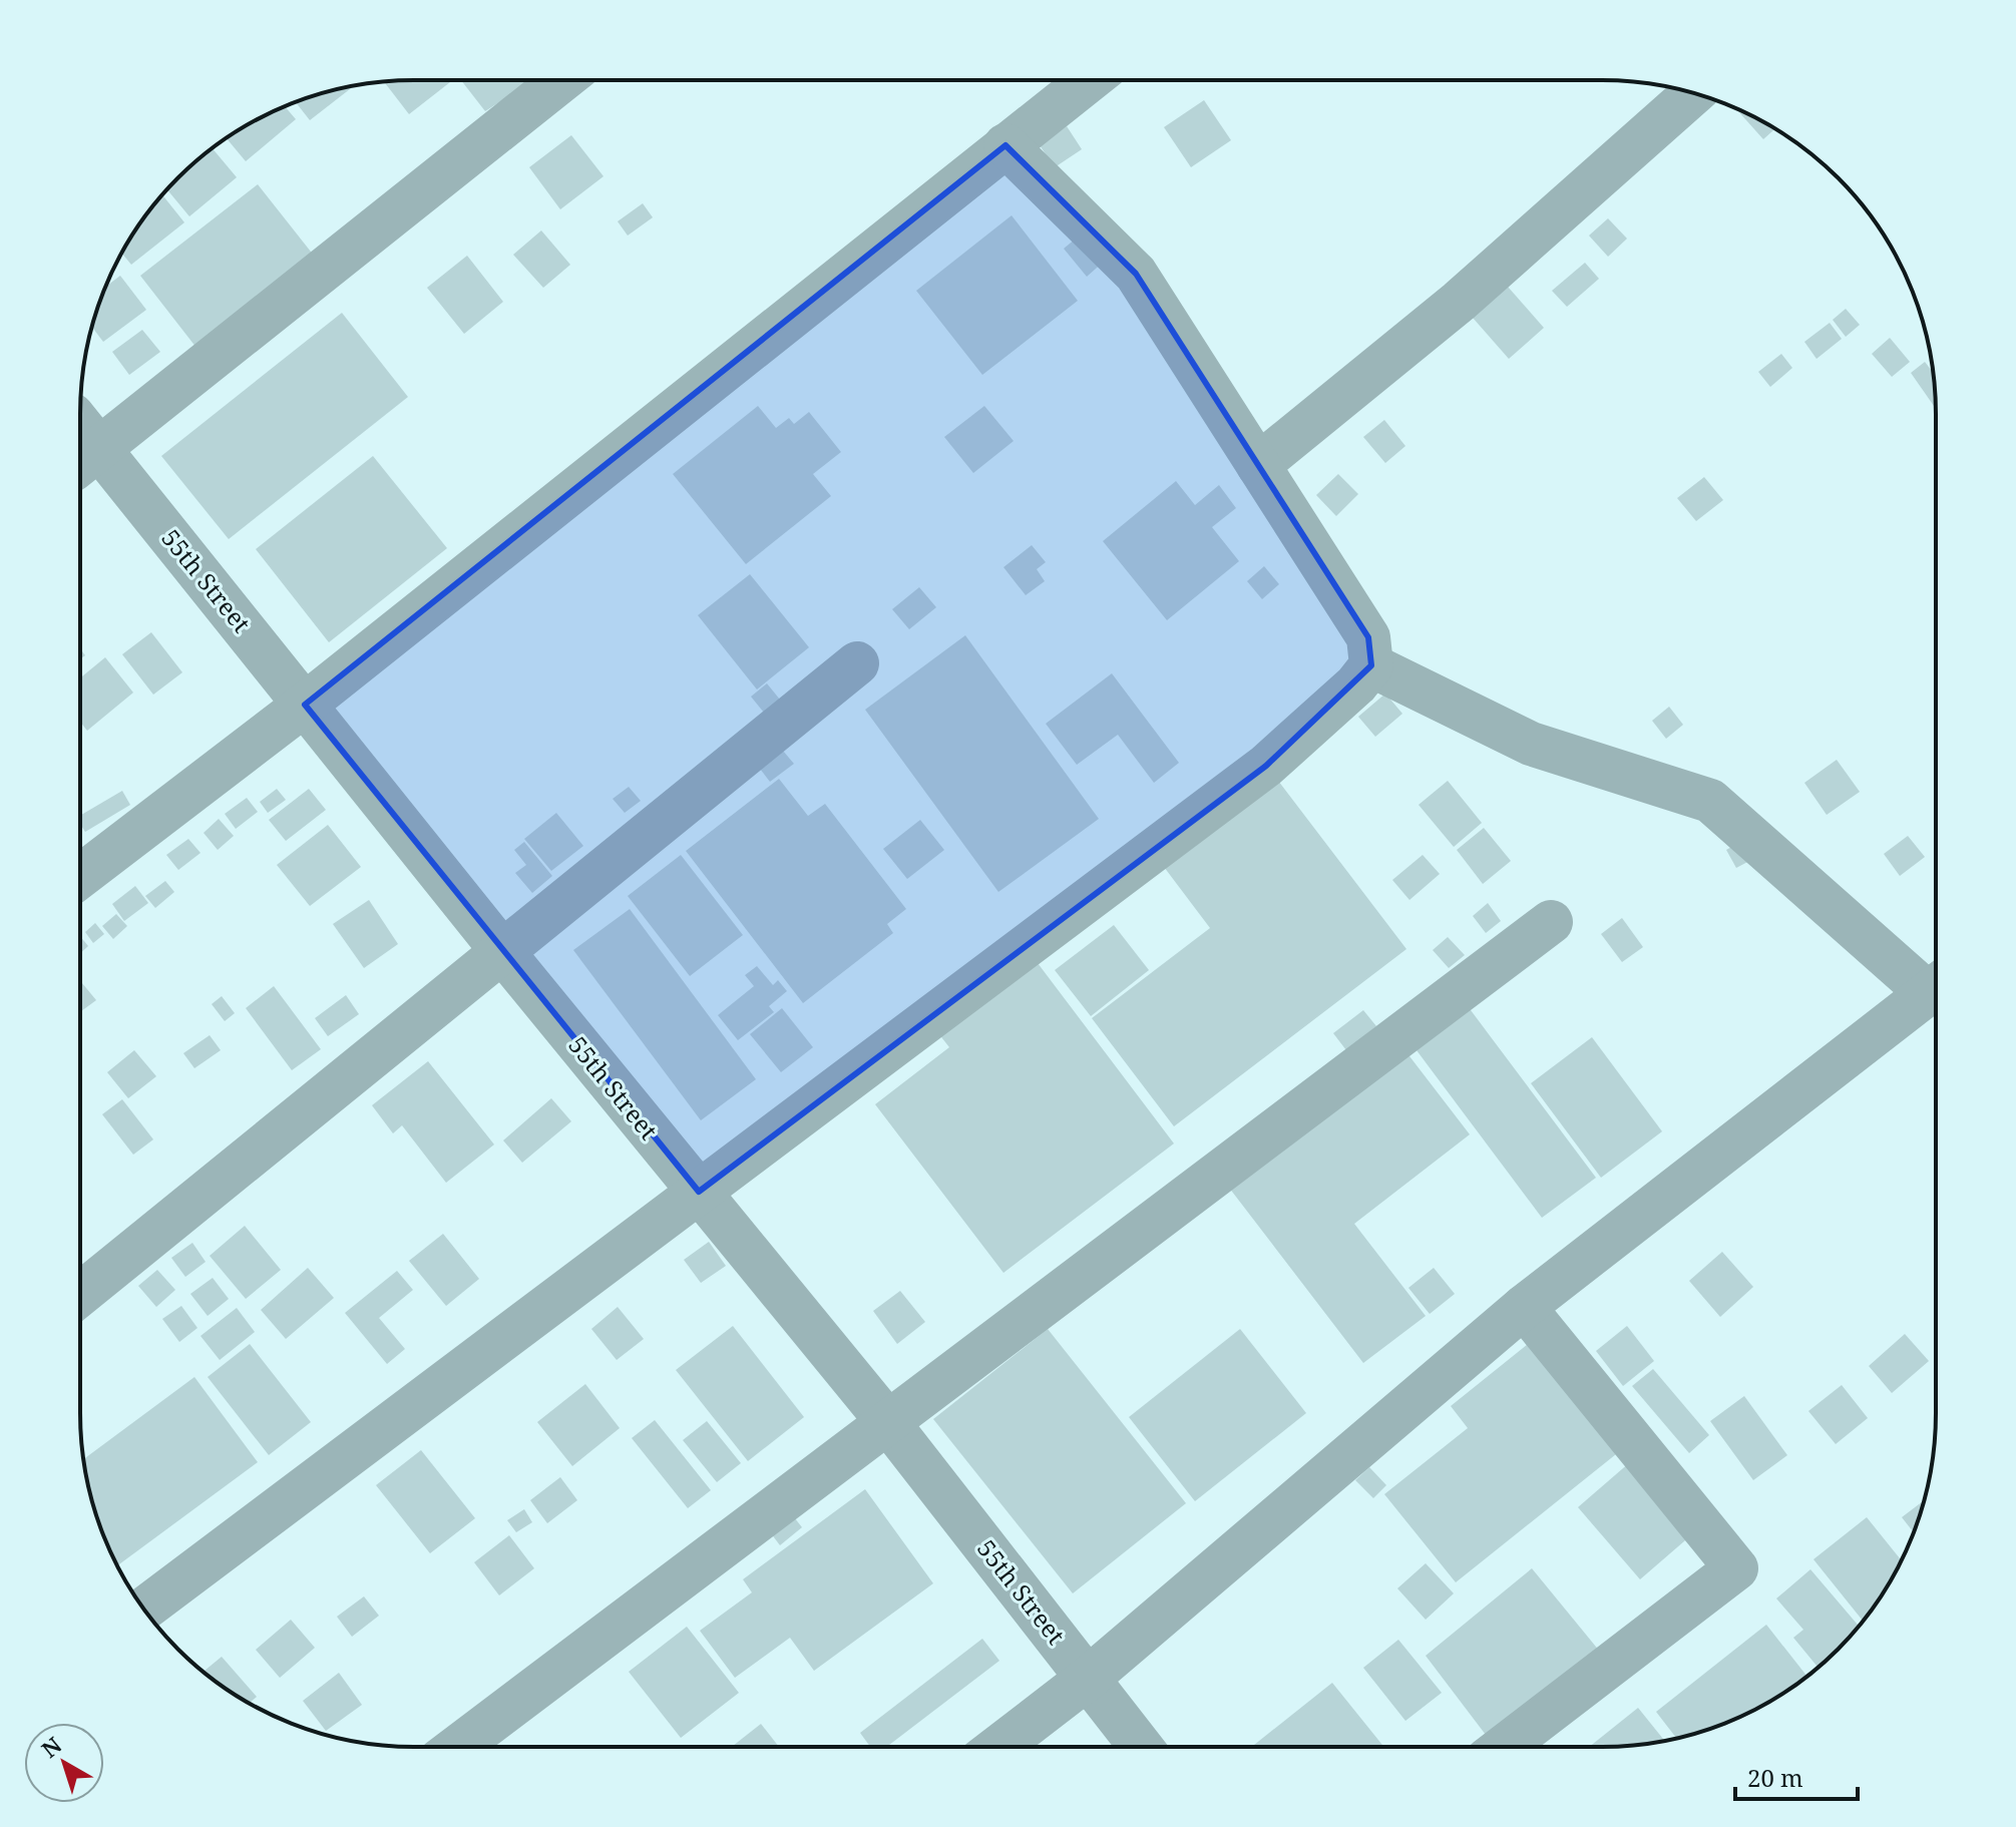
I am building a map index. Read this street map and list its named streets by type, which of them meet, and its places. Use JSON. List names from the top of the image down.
{
  "streets": {
    "street": ["55th Street"]
  },
  "scale_bar": "20 m",
  "north": "top left"
}
